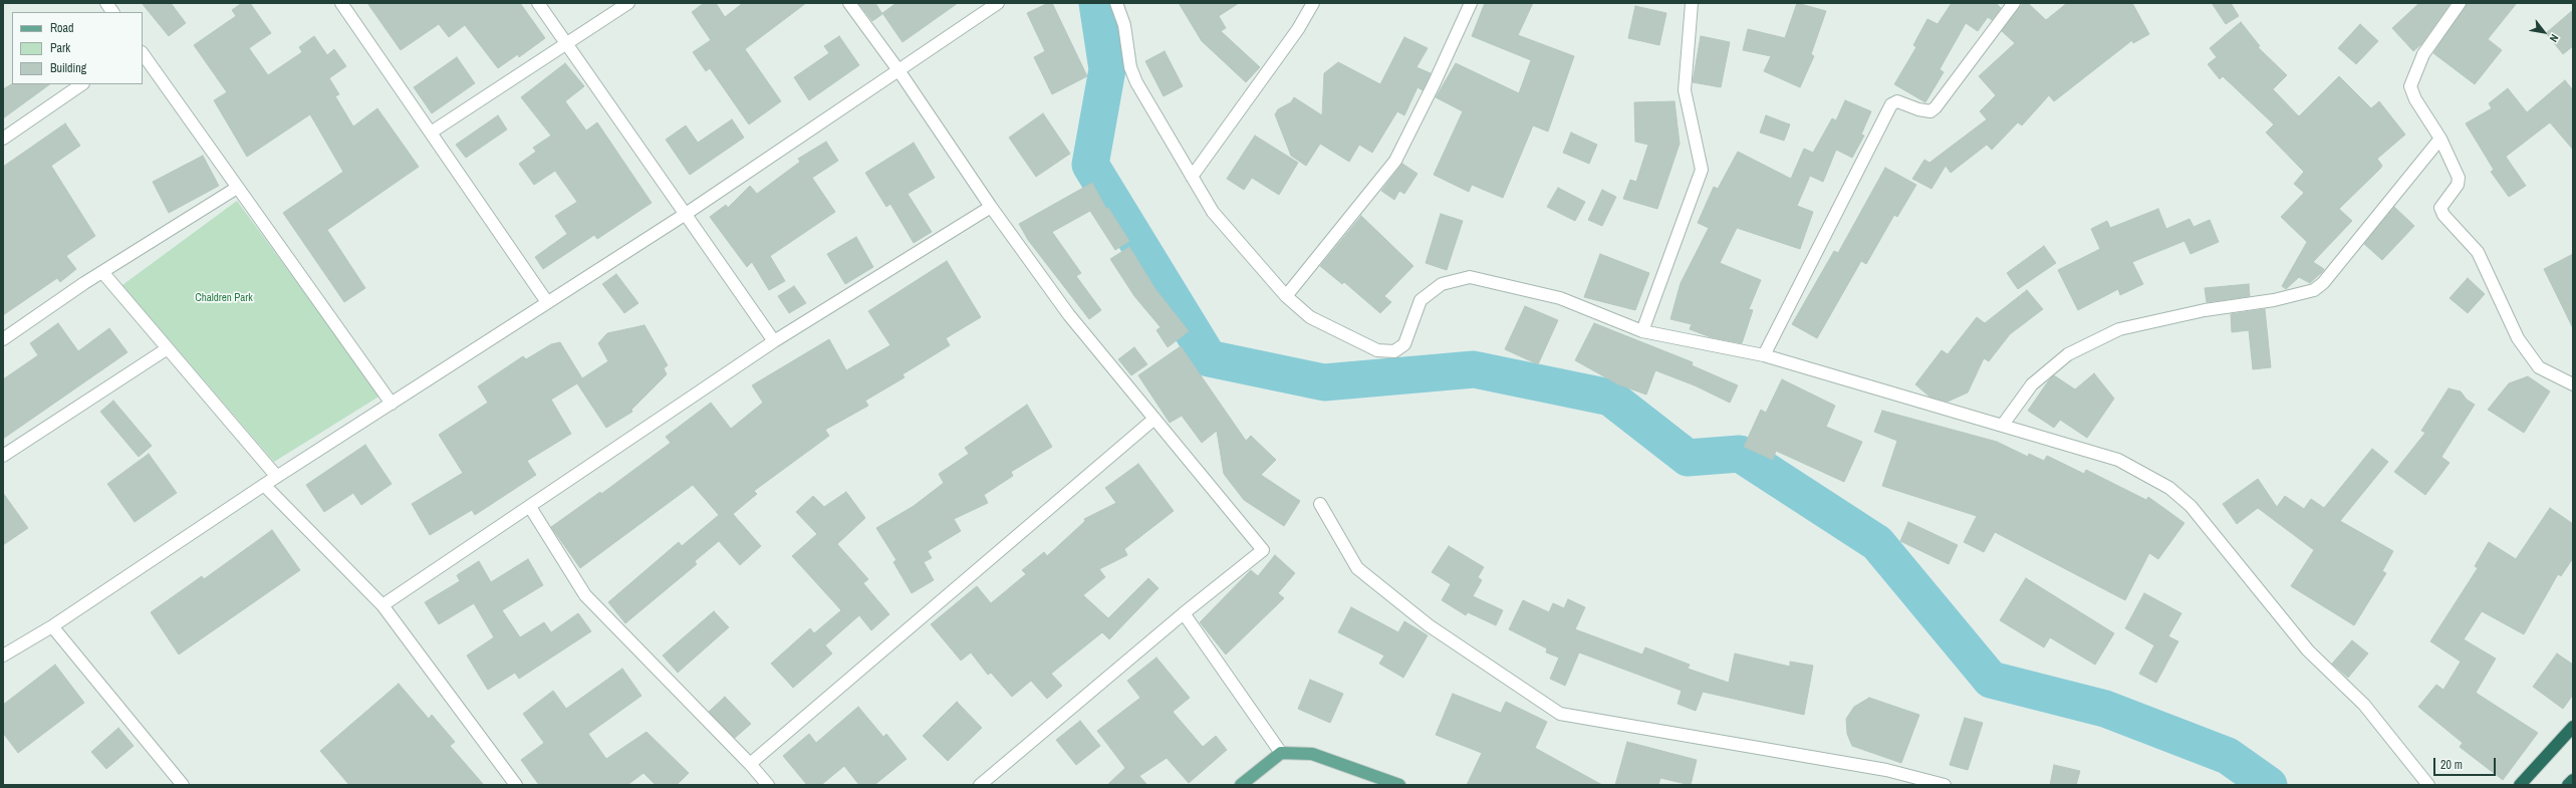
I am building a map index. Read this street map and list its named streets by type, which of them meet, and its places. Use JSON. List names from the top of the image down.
{
  "parks": ["Chaldren Park"],
  "legend": ["Road", "Park", "Building"],
  "scale_bar": "20 m",
  "north": "bottom right"
}
